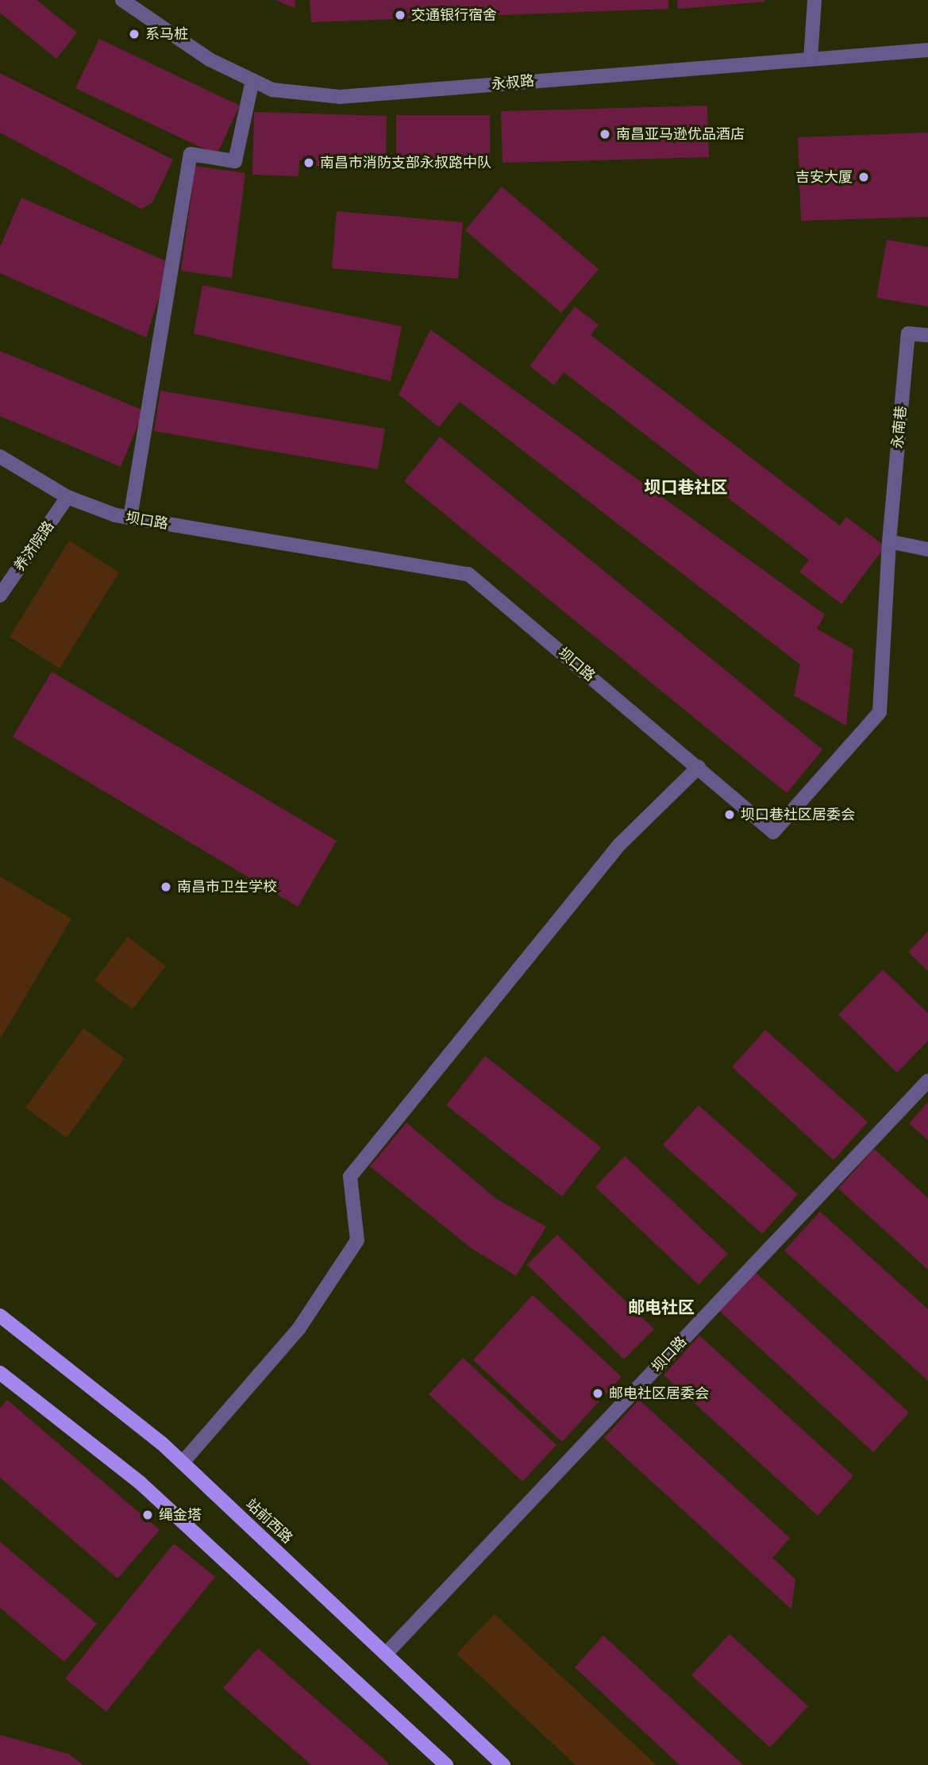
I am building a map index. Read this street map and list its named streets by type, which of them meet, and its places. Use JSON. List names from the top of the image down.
{
  "streets": {
    "main road": ["站前西路"],
    "street": [
      "永叔路",
      "永南巷",
      "坝口路",
      "养济院路"
    ]
  },
  "crossings": [
    ["永南巷", "坝口路"],
    ["坝口路", "养济院路"],
    ["坝口路", "站前西路"]
  ],
  "districts": ["坝口巷社区", "邮电社区"],
  "places": [
    "交通银行宿舍",
    "系马桩",
    "南昌亚马逊优品酒店",
    "南昌市消防支部永叔路中队",
    "吉安大厦",
    "坝口巷社区居委会",
    "南昌市卫生学校",
    "邮电社区居委会",
    "绳金塔"
  ]
}
